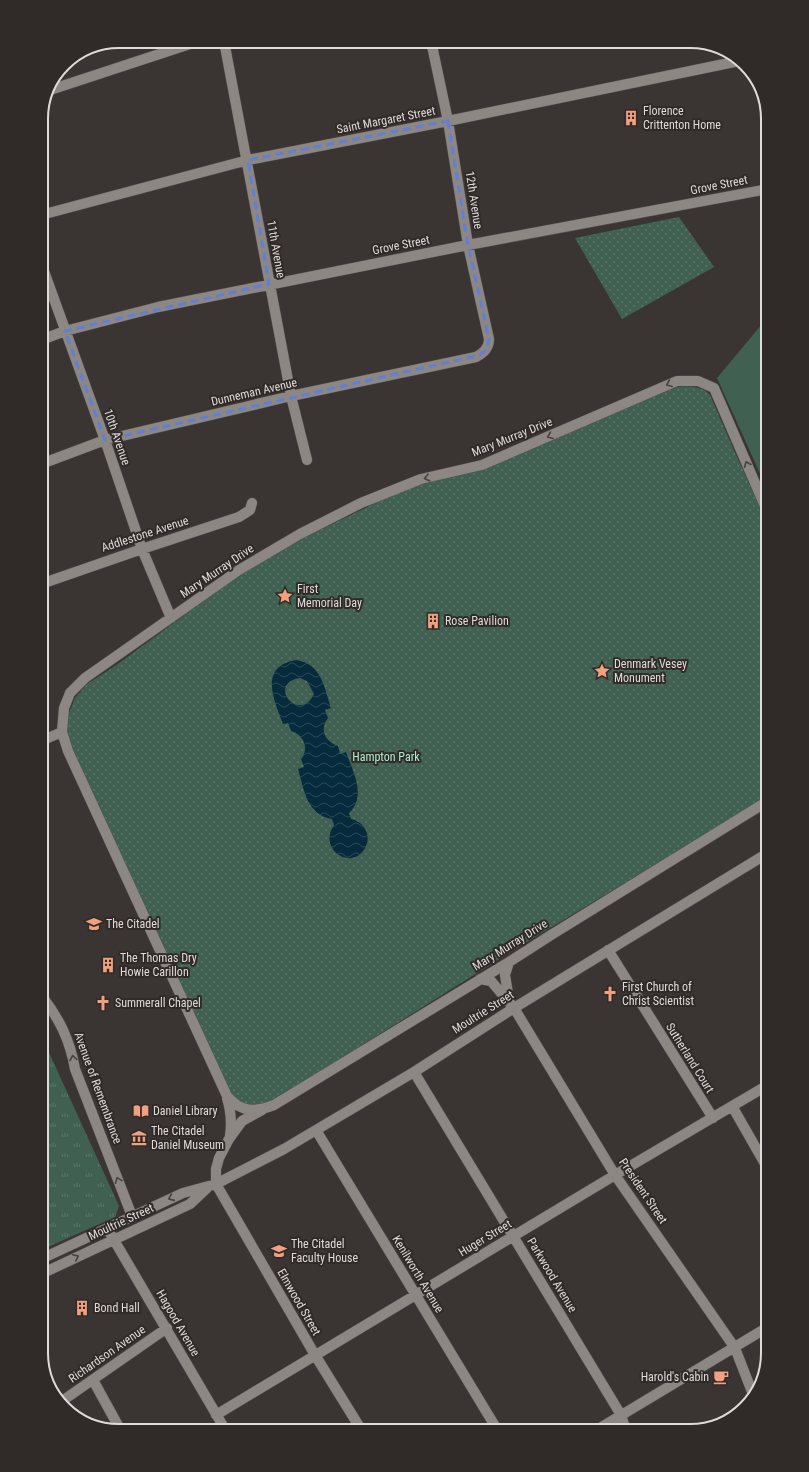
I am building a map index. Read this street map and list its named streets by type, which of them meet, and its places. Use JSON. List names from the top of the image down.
{
  "streets": {
    "street": [
      "Saint Margaret Street",
      "Grove Street",
      "12th Avenue",
      "11th Avenue",
      "Dunneman Avenue",
      "10th Avenue",
      "Mary Murray Drive",
      "Addlestone Avenue",
      "Moultrie Street",
      "Sutherland Court",
      "Avenue of Remembrance",
      "President Street",
      "Huger Street",
      "Kenilworth Avenue",
      "Parkwood Avenue",
      "Elmwood Street",
      "Hagood Avenue",
      "Richardson Avenue"
    ]
  },
  "crossings": [
    ["Saint Margaret Street", "12th Avenue"],
    ["Saint Margaret Street", "11th Avenue"],
    ["Grove Street", "12th Avenue"],
    ["Grove Street", "11th Avenue"],
    ["Grove Street", "10th Avenue"],
    ["12th Avenue", "Dunneman Avenue"],
    ["11th Avenue", "Dunneman Avenue"],
    ["Dunneman Avenue", "10th Avenue"],
    ["10th Avenue", "Mary Murray Drive"],
    ["10th Avenue", "Addlestone Avenue"],
    ["Mary Murray Drive", "President Street"],
    ["Moultrie Street", "Sutherland Court"],
    ["Moultrie Street", "Avenue of Remembrance"],
    ["Moultrie Street", "President Street"],
    ["Moultrie Street", "Kenilworth Avenue"],
    ["Moultrie Street", "Parkwood Avenue"],
    ["Moultrie Street", "Elmwood Street"],
    ["Moultrie Street", "Hagood Avenue"],
    ["Sutherland Court", "Huger Street"],
    ["President Street", "Huger Street"],
    ["Huger Street", "Kenilworth Avenue"],
    ["Huger Street", "Parkwood Avenue"],
    ["Huger Street", "Elmwood Street"],
    ["Huger Street", "Hagood Avenue"],
    ["Hagood Avenue", "Richardson Avenue"]
  ],
  "one_way": ["Avenue of Remembrance"],
  "parks": ["Hampton Park"],
  "places": {
    "building": [
      "Florence Crittenton Home",
      "Rose Pavilion",
      "The Thomas Dry Howie Carillon",
      "Bond Hall"
    ],
    "place": ["First Memorial Day", "Denmark Vesey Monument"],
    "school or university": ["The Citadel", "The Citadel Faculty House"],
    "church": ["First Church of Christ Scientist", "Summerall Chapel"],
    "library": ["Daniel Library"],
    "museum": ["The Citadel Daniel Museum"],
    "cafe": ["Harold's Cabin"]
  }
}
